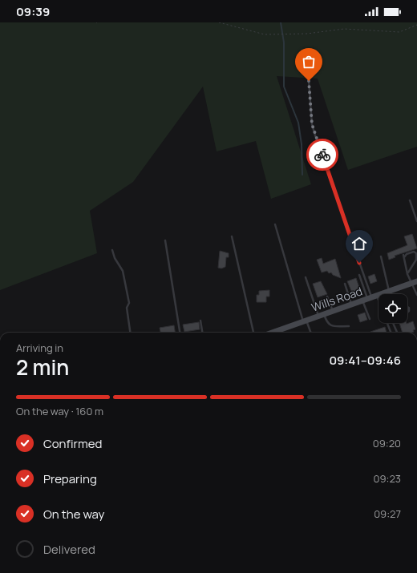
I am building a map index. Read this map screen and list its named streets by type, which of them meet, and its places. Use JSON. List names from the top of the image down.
{
  "streets": {
    "street": ["Wills Road"]
  },
  "page": {
    "status": "09:39",
    "heading": ["2 min", "Arriving in", "09:41–09:46"],
    "bar": "On the way · 160 m",
    "list": [
      ["Confirmed", "09:20"],
      ["Preparing", "09:23"],
      ["On the way", "09:27"],
      "Delivered"
    ]
  }
}
